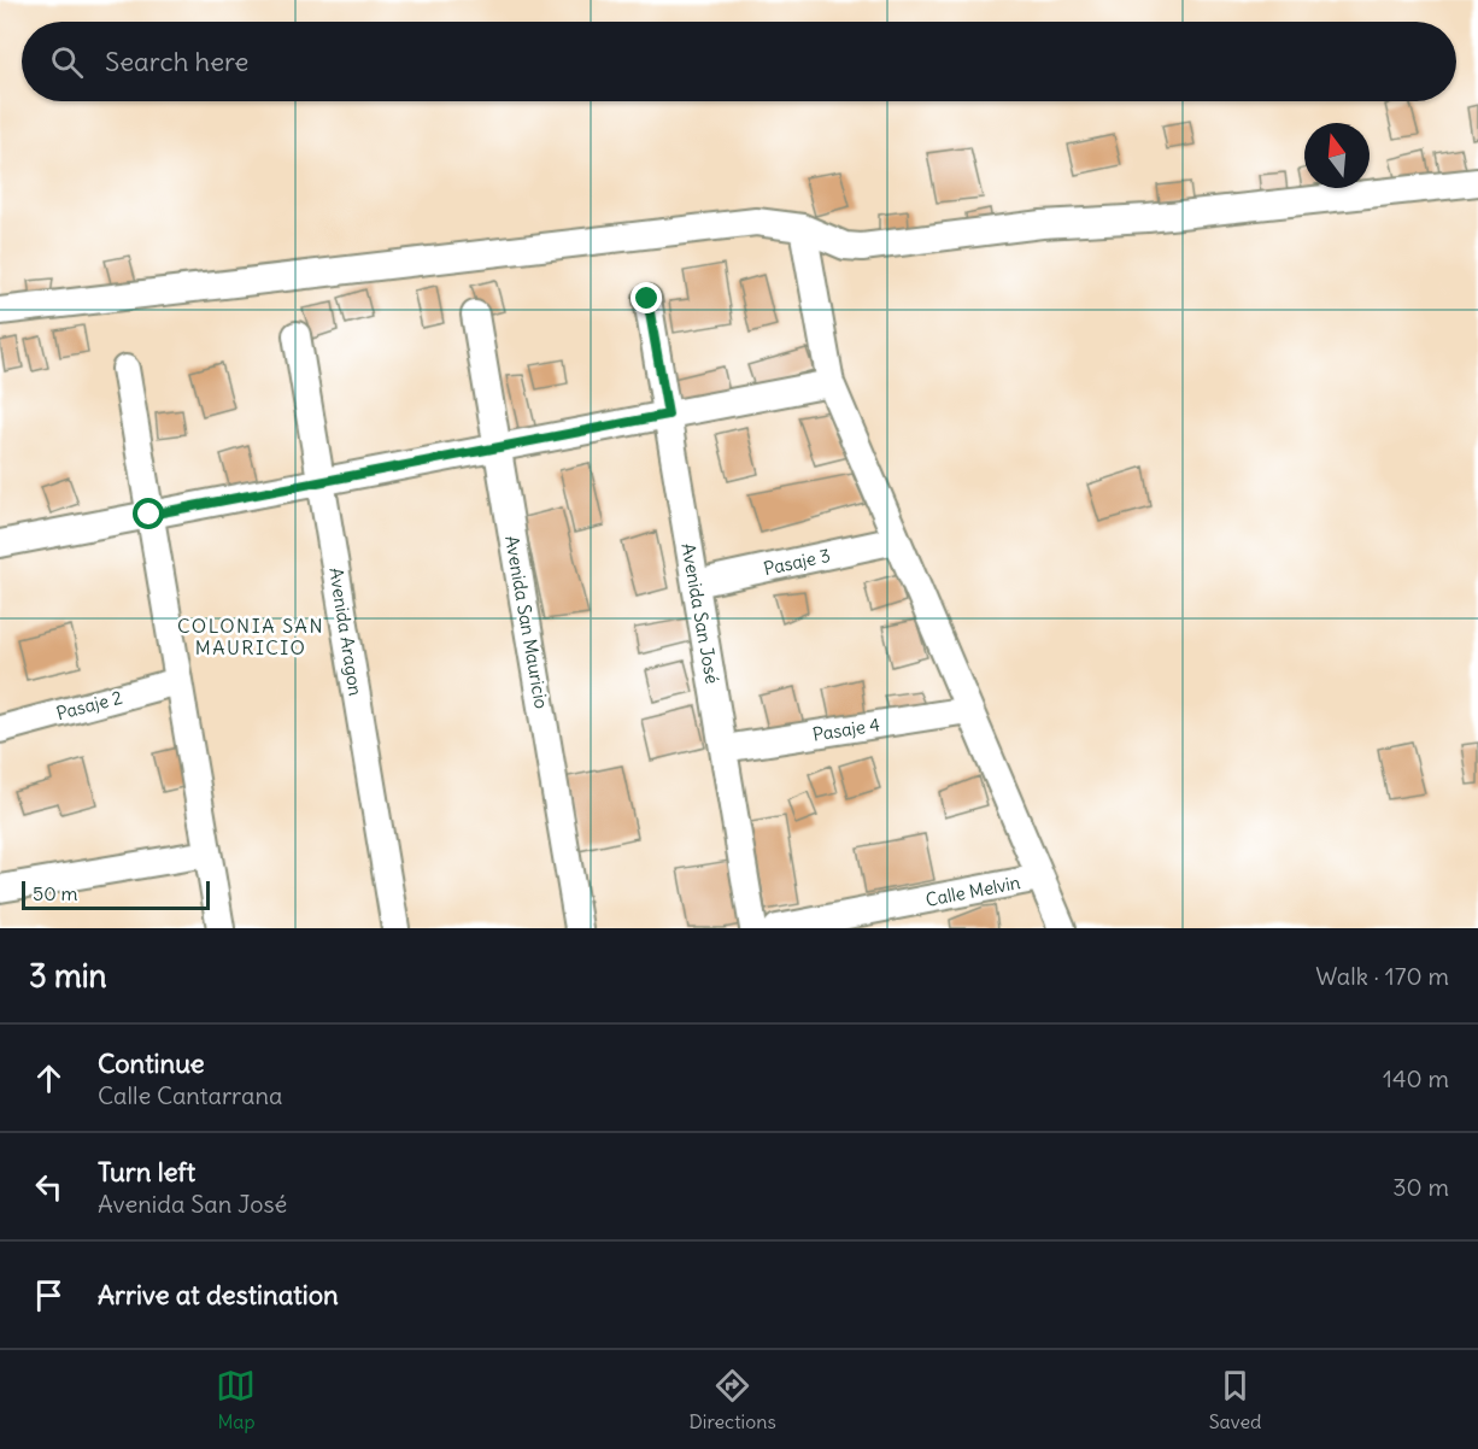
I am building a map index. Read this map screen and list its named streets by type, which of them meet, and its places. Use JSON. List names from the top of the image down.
{
  "streets": {
    "street": [
      "Pasaje 3",
      "Avenida San José",
      "Avenida San Mauricio",
      "Avenida Aragon",
      "Pasaje 2",
      "Pasaje 4",
      "Calle Melvin"
    ]
  },
  "crossings": [
    ["Pasaje 3", "Avenida San José"],
    ["Avenida San José", "Pasaje 4"]
  ],
  "districts": ["COLONIA SAN MAURICIO"],
  "scale_bar": "50 m",
  "north": "top",
  "page": {
    "search": "Search here",
    "scale": "50 m",
    "heading": ["3 min", "Walk · 170 m"],
    "list": [
      ["Continue", "Calle Cantarrana", "140 m"],
      ["Turn left", "Avenida San José", "30 m"],
      "Arrive at destination"
    ],
    "nav": ["Map", "Directions", "Saved"]
  }
}
